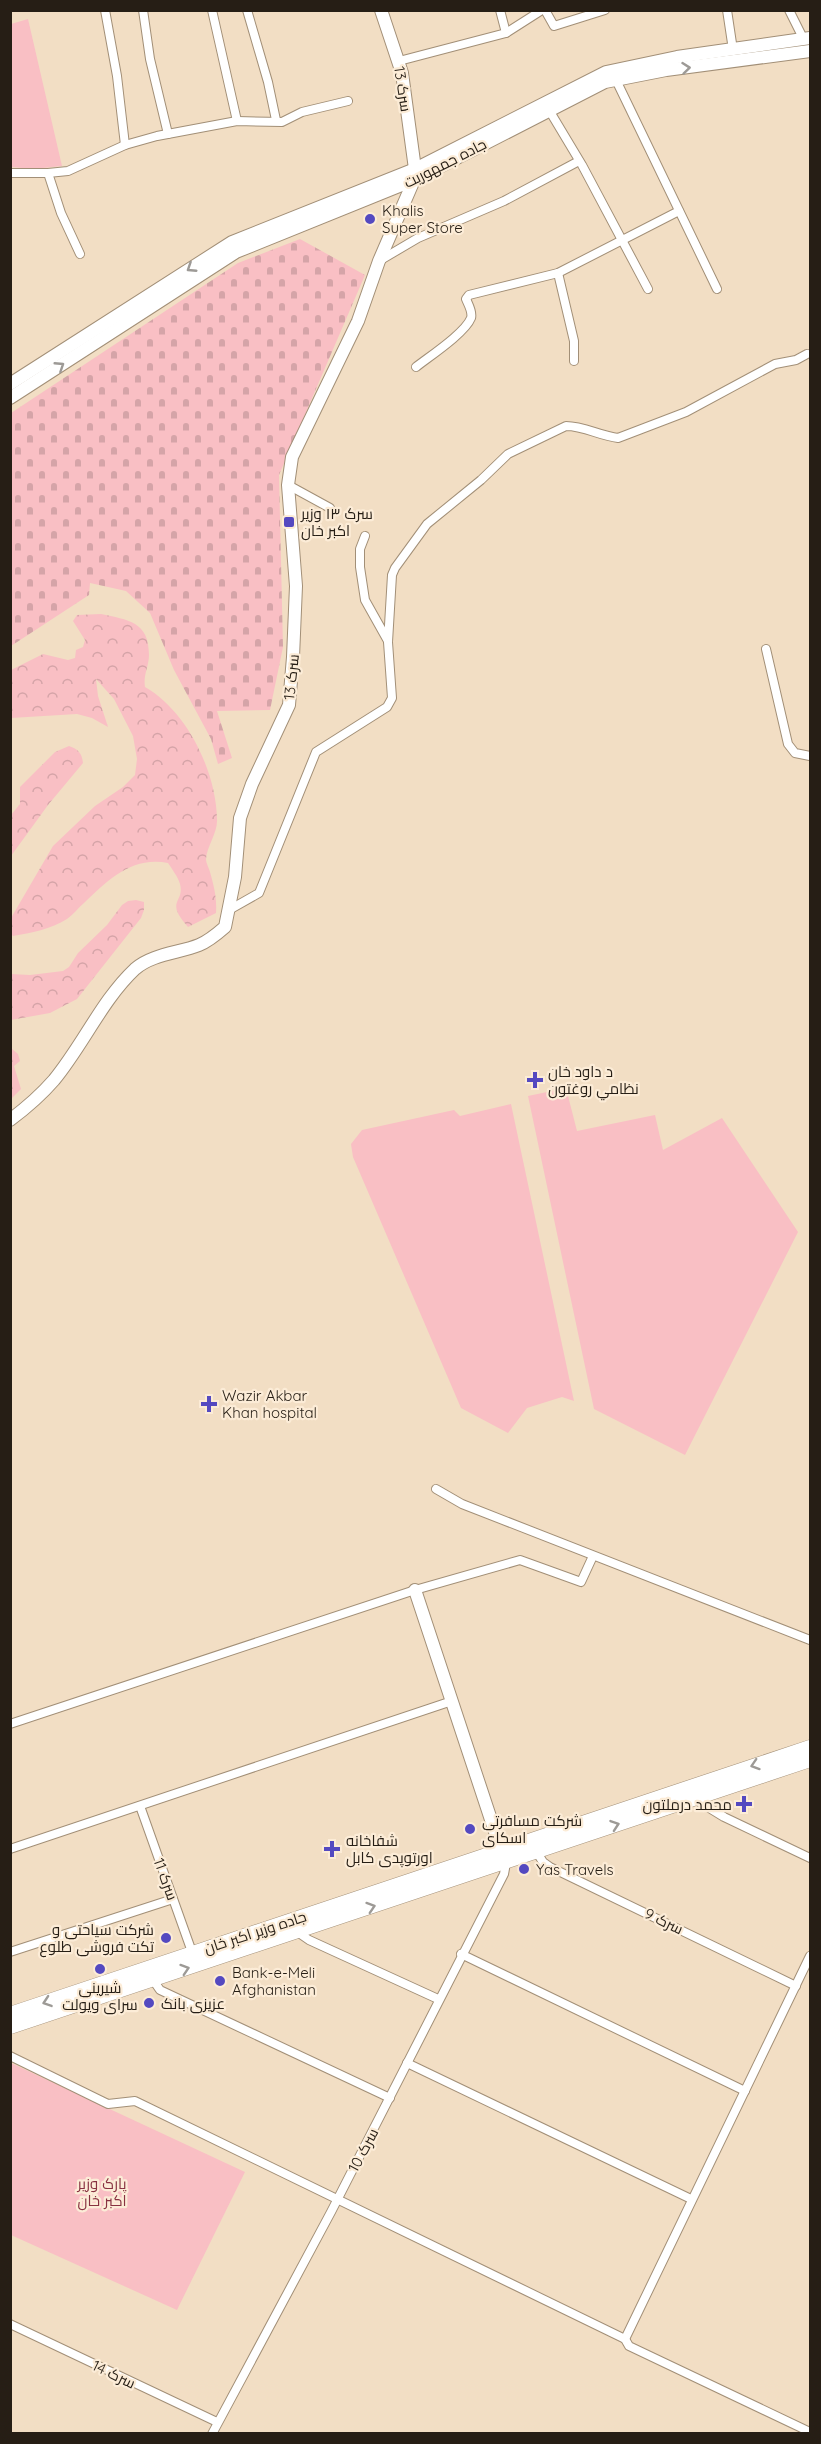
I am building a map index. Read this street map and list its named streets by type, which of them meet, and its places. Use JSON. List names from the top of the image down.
{
  "streets": {
    "main road": ["سرک 13", "جاده جمهوریت", "جاده وزیر اکبر خان"],
    "street": [
      "سرک 11",
      "سرک 9",
      "سرک 10",
      "سرک 14"
    ]
  },
  "crossings": [
    ["سرک 13", "جاده جمهوریت"],
    ["سرک 11", "جاده وزیر اکبر خان"],
    ["سرک 10", "سرک 14"]
  ],
  "parks": ["پارک وزیر اکبر خان"],
  "places": {
    "other": [
      "Khalis Super Store",
      "شرکت مسافرتی اسکای",
      "Yas Travels",
      "شرکت سیاحتی و تکت فروشی طلوع",
      "شیرینی سرای ویولت",
      "Bank-e-Meli Afghanistan",
      "عزیزی بانک"
    ],
    "transit": ["سرک ۱۳ وزیر اکبر خان"],
    "health": [
      "د داود خان نظامي روغتون",
      "Wazir Akbar Khan hospital",
      "محمد درملتون",
      "شفاخانه اورتوپدی کابل"
    ]
  }
}
